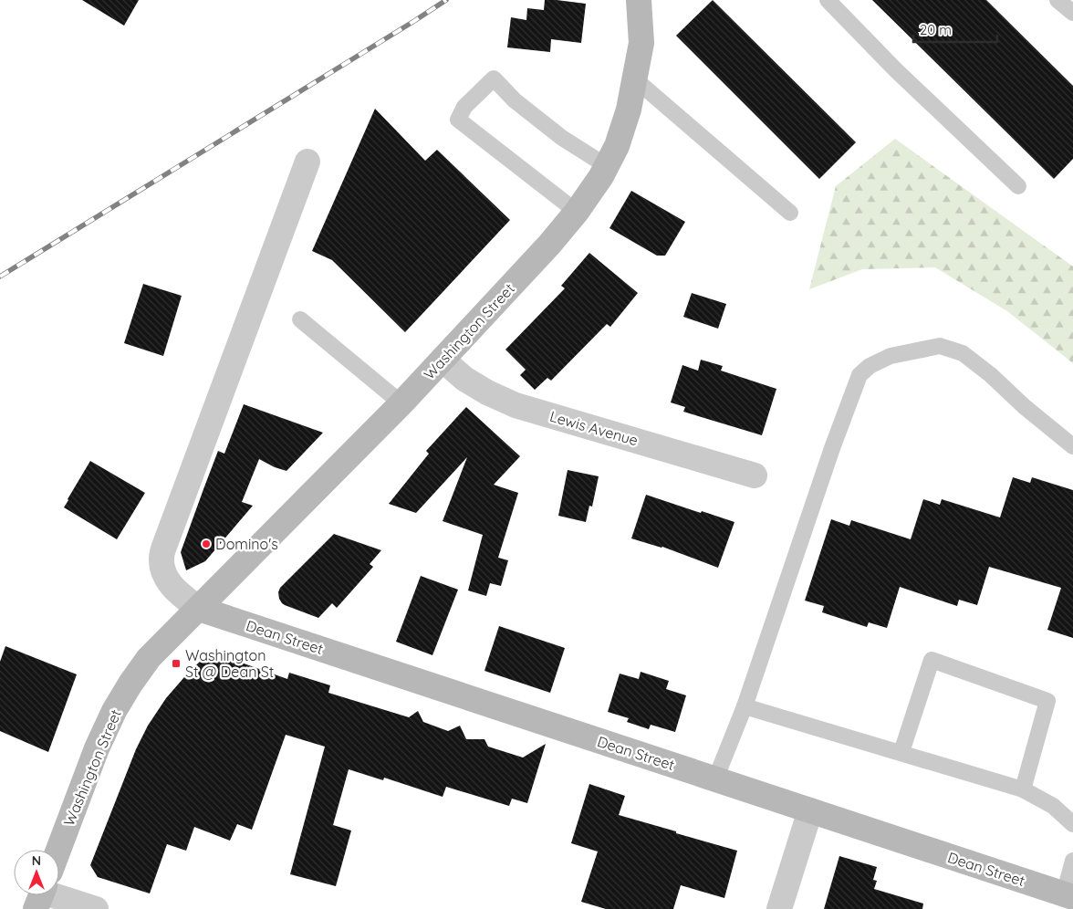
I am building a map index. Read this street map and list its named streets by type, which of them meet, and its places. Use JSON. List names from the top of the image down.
{
  "streets": {
    "main road": ["Washington Street", "Dean Street"],
    "street": ["Lewis Avenue"]
  },
  "crossings": [
    ["Washington Street", "Lewis Avenue"],
    ["Washington Street", "Dean Street"]
  ],
  "places": {
    "other": ["Domino's"],
    "transit": ["Washington St @ Dean St"]
  },
  "scale_bar": "20 m",
  "north": "top"
}
